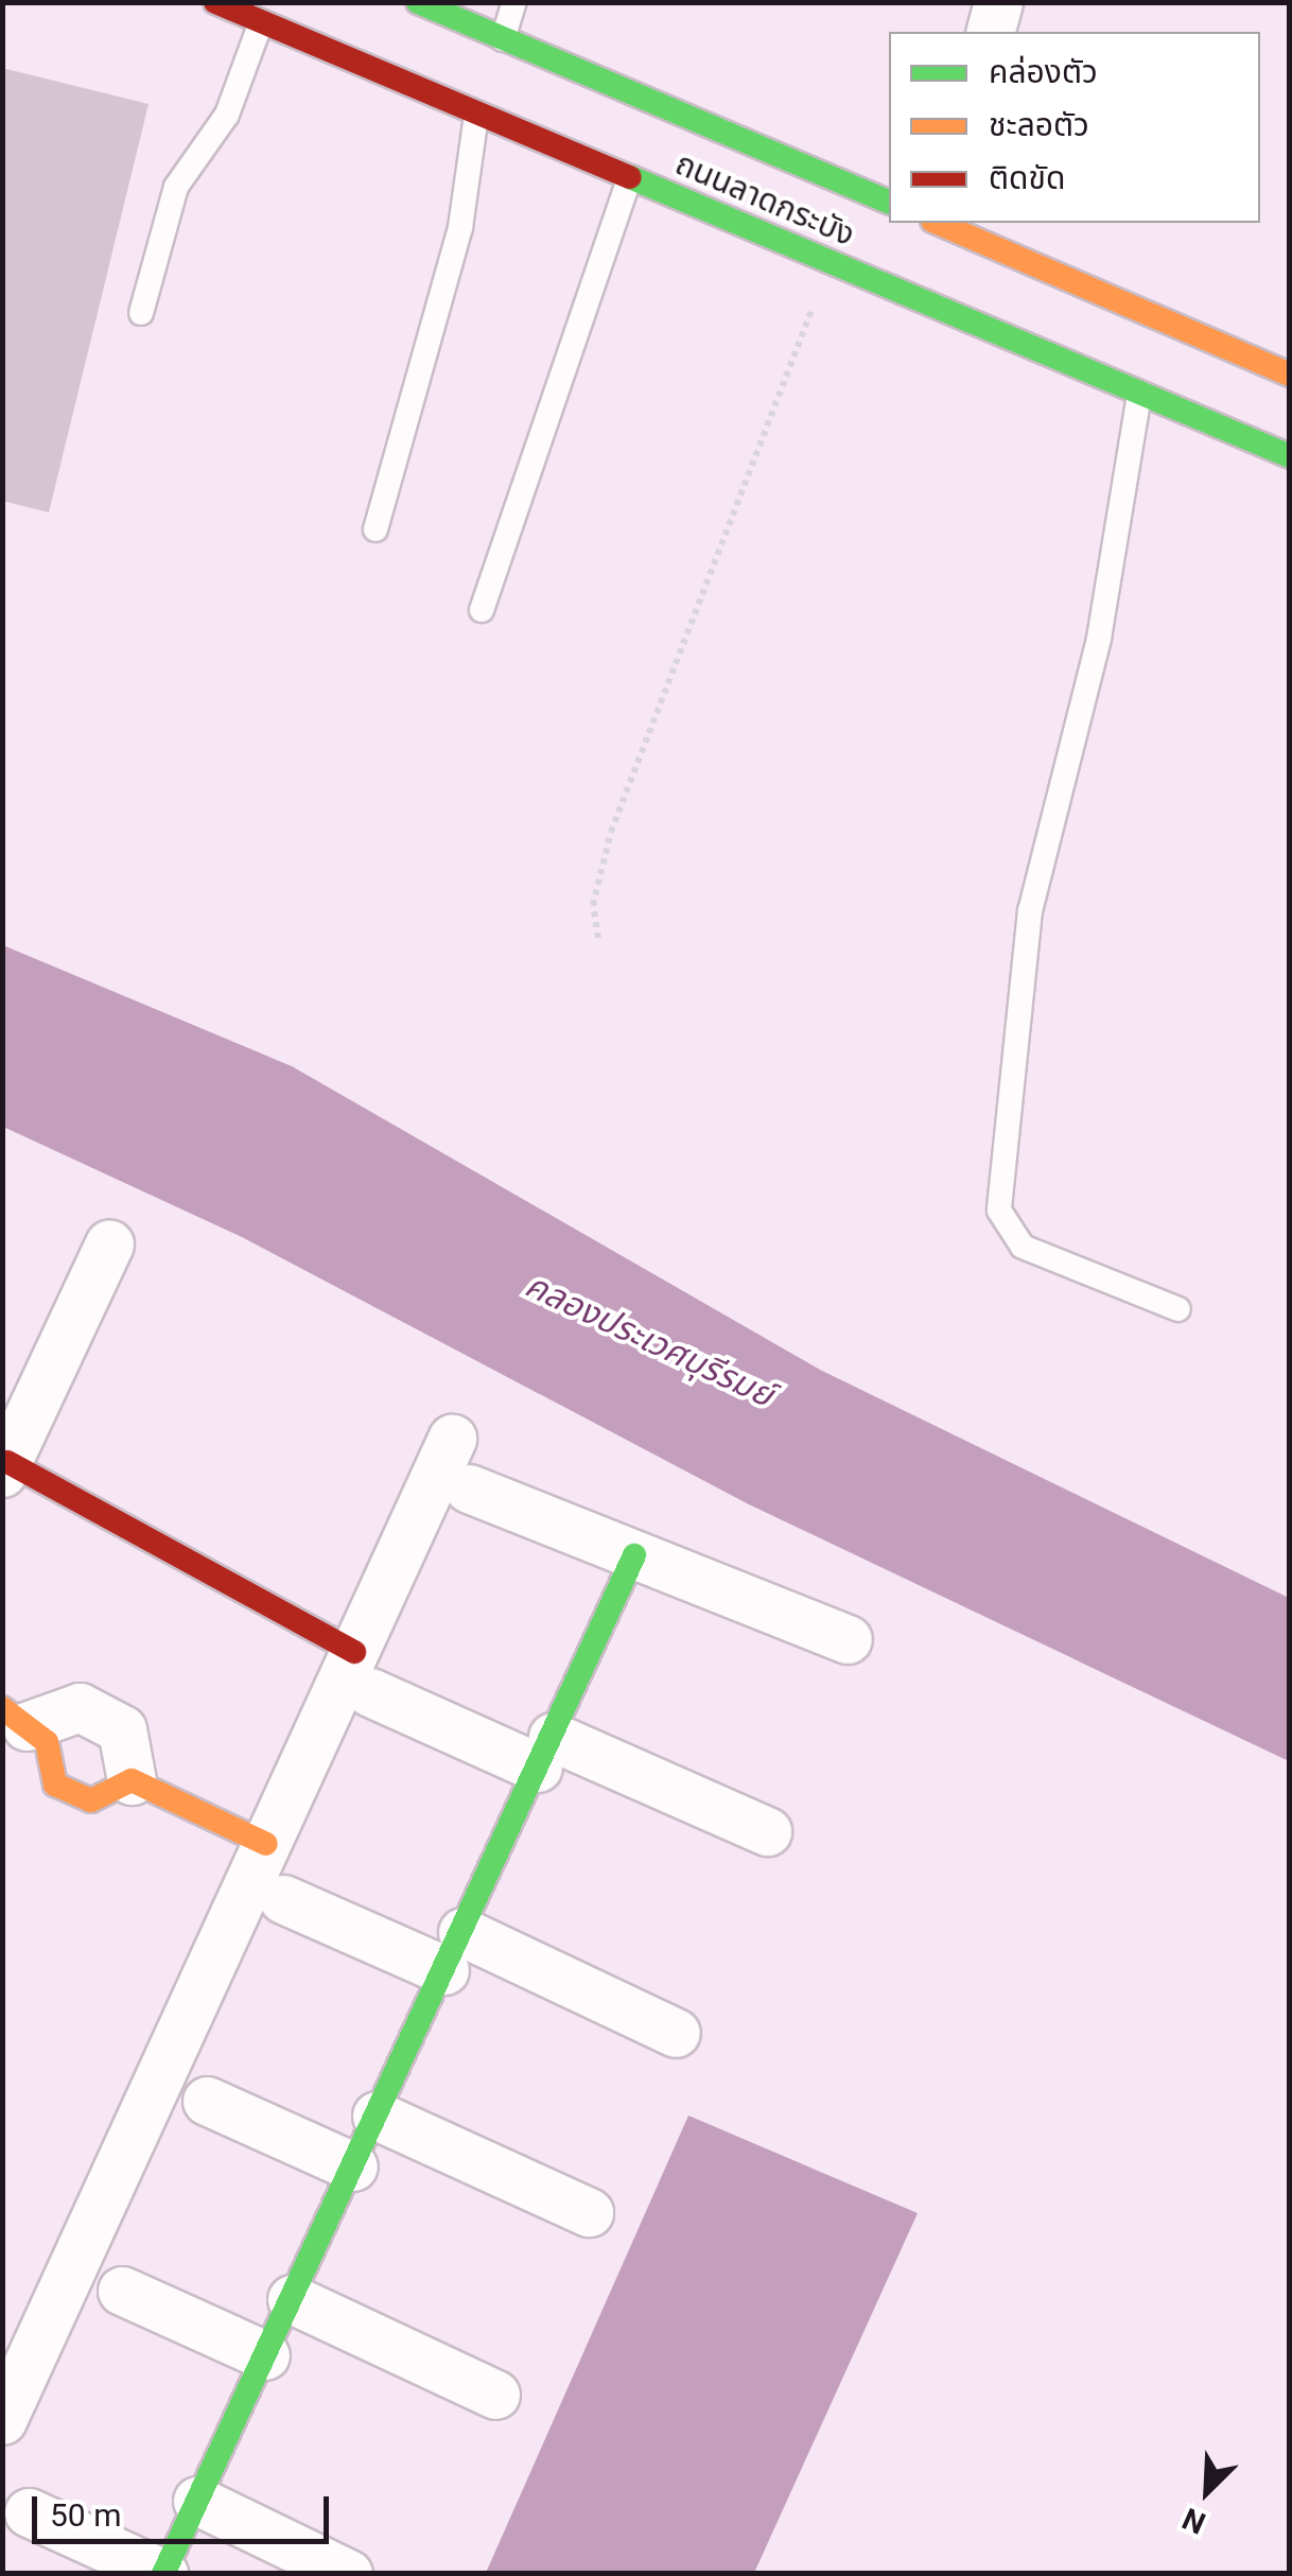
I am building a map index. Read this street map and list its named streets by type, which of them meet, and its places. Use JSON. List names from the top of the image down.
{
  "streets": {
    "main road": ["ถนนลาดกระบัง"]
  },
  "water": ["คลองประเวศบุรีรมย์"],
  "legend": ["คล่องตัว", "ชะลอตัว", "ติดขัด"],
  "scale_bar": "50 m",
  "north": "bottom left"
}
